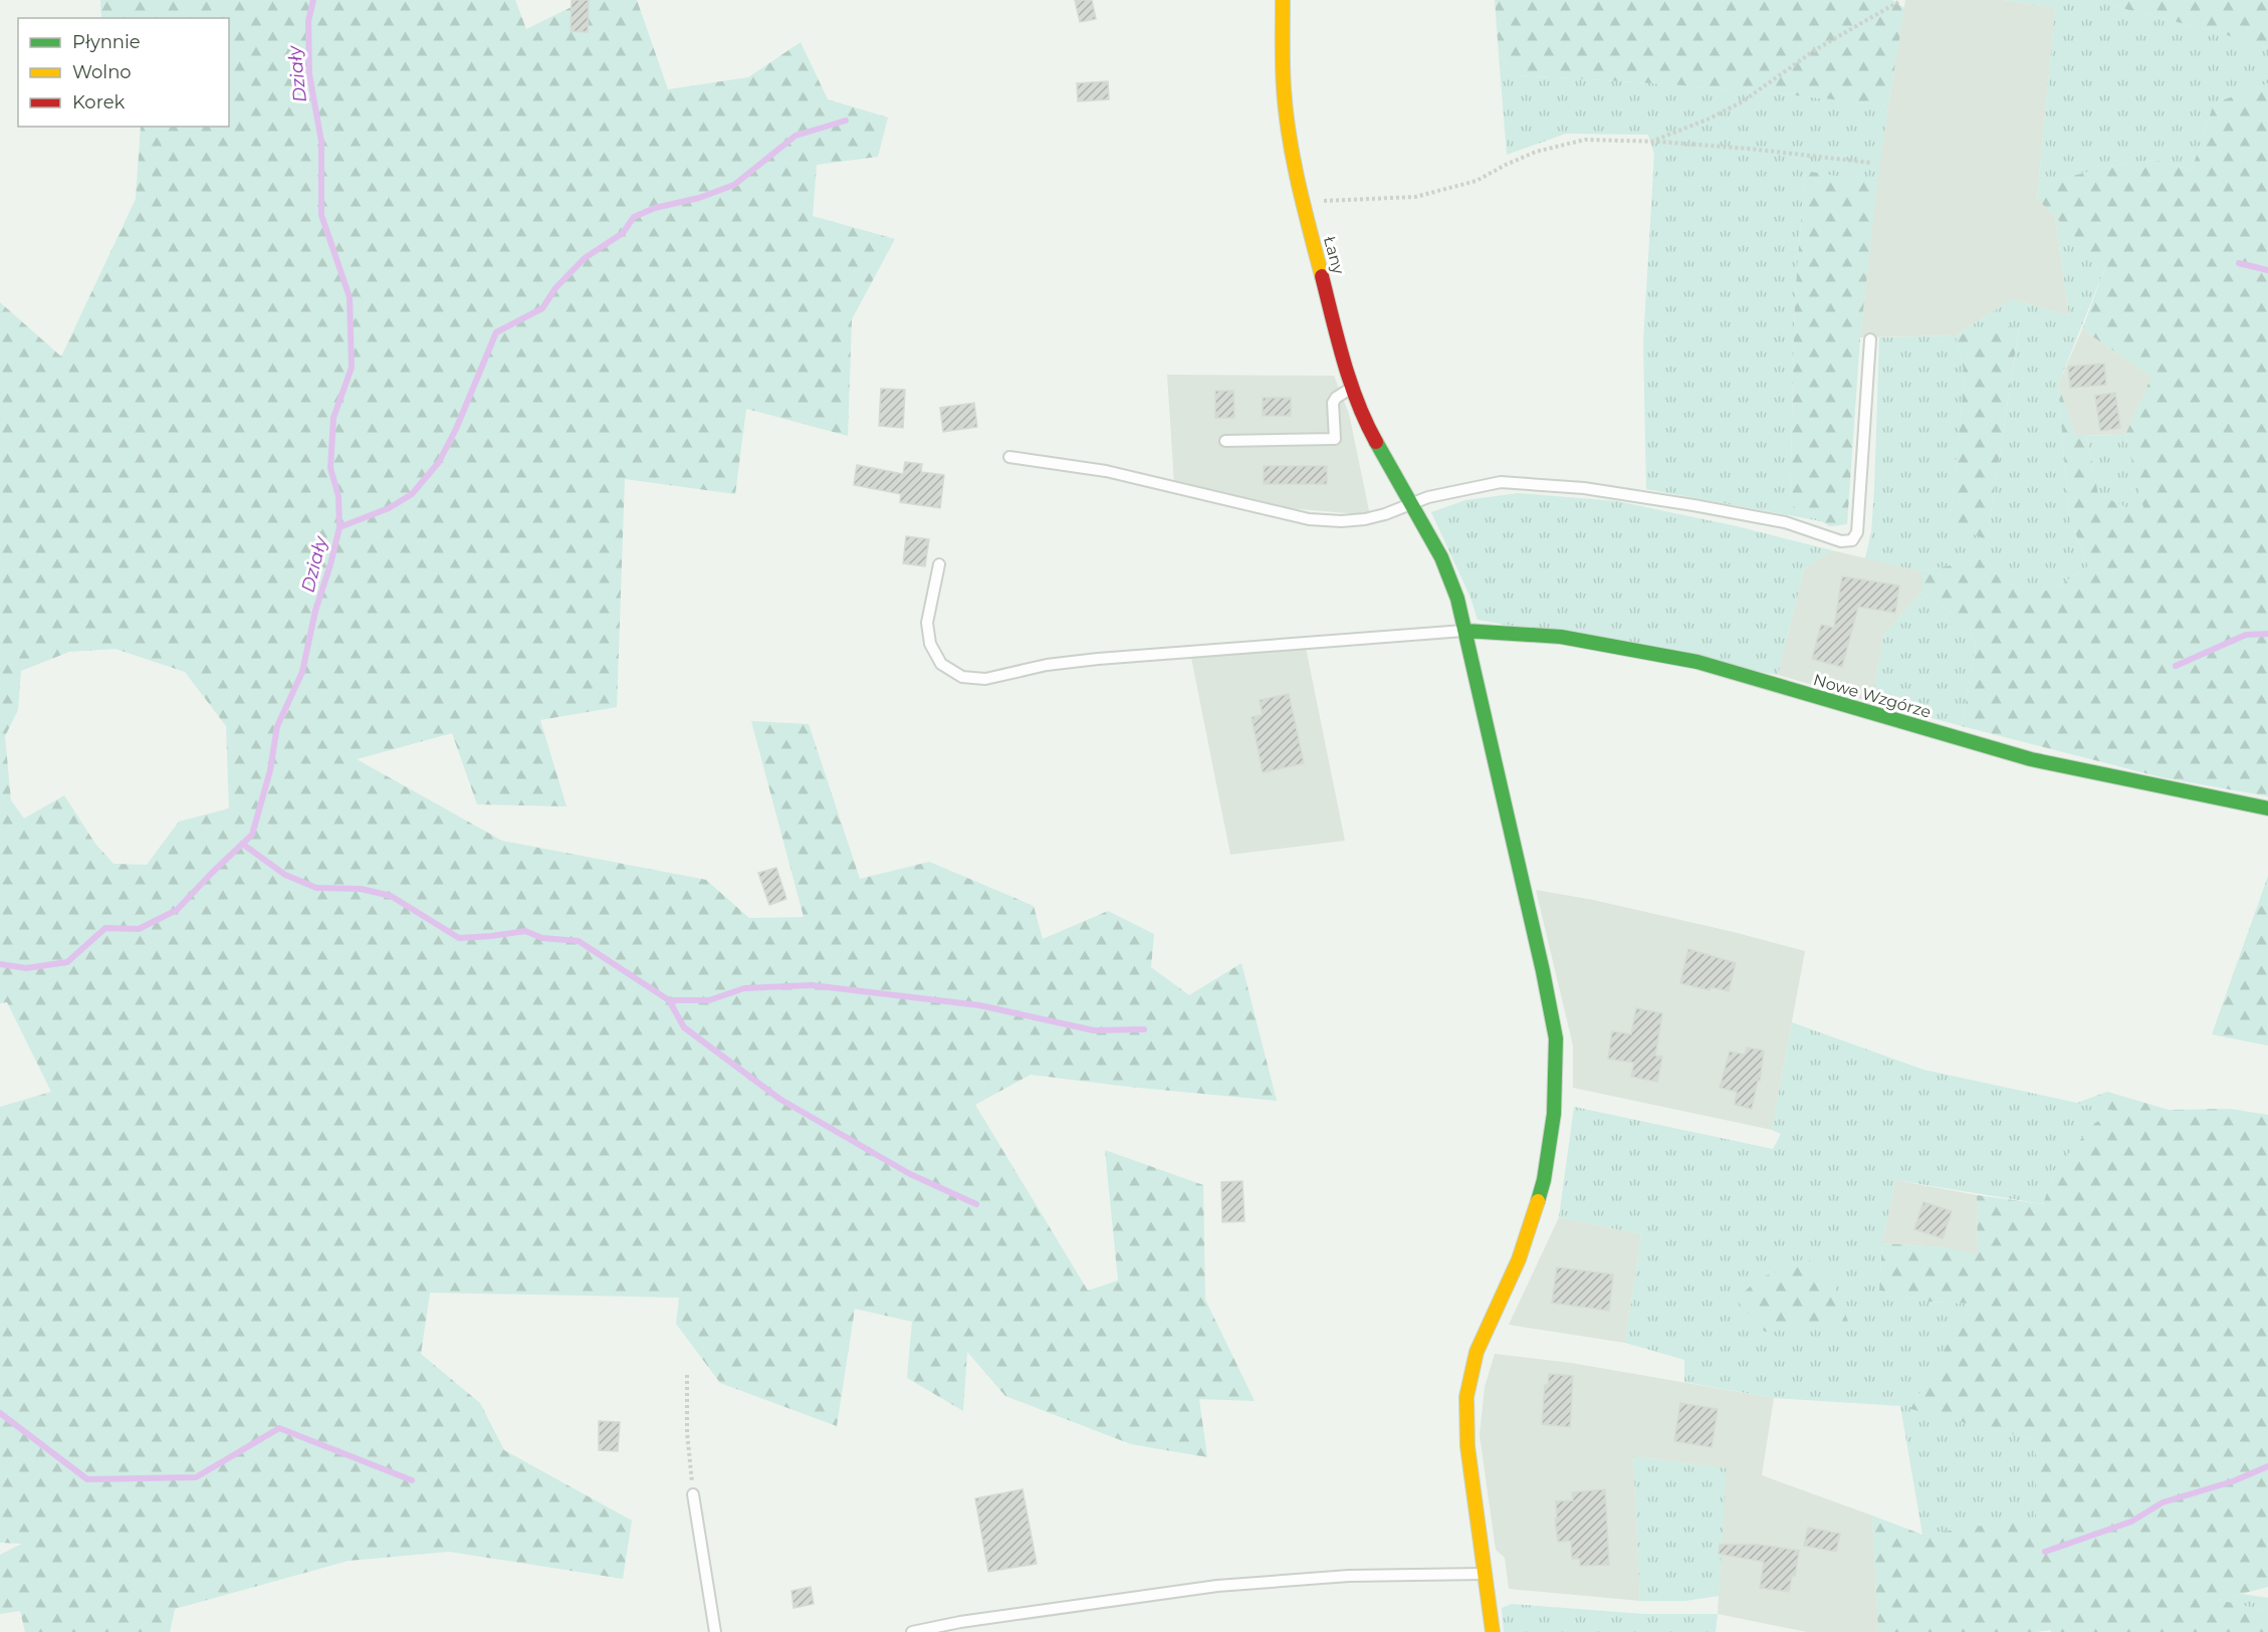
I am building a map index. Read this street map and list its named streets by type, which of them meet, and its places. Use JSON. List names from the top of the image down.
{
  "streets": {
    "street": ["Łany", "Nowe Wzgórze"]
  },
  "crossings": [
    ["Łany", "Nowe Wzgórze"]
  ],
  "water": ["Działy"],
  "legend": ["Płynnie", "Wolno", "Korek"]
}
